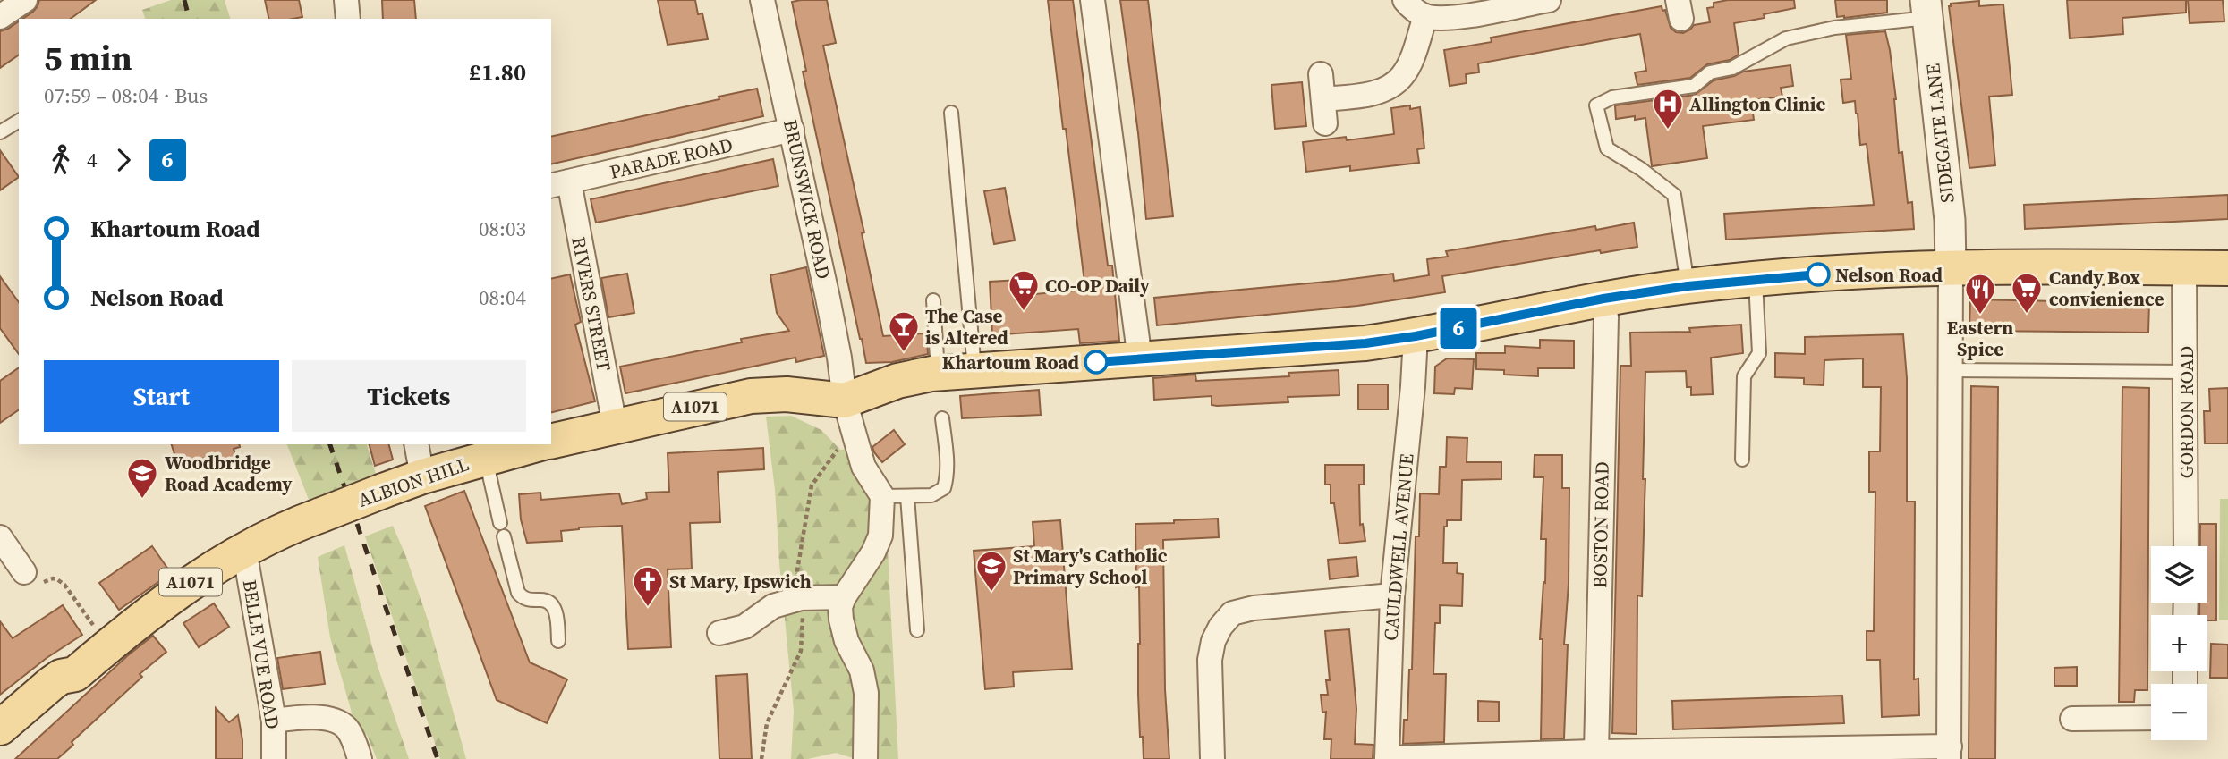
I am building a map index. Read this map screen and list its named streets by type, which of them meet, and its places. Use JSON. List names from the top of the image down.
{
  "streets": {
    "main road": ["A1071", "ALBION HILL"],
    "street": [
      "SIDEGATE LANE",
      "PARADE ROAD",
      "BRUNSWICK ROAD",
      "RIVERS STREET",
      "GORDON ROAD",
      "BOSTON ROAD",
      "CAULDWELL AVENUE",
      "BELLE VUE ROAD"
    ]
  },
  "crossings": [
    ["SIDEGATE LANE", "A1071"],
    ["PARADE ROAD", "BRUNSWICK ROAD"],
    ["PARADE ROAD", "RIVERS STREET"],
    ["BRUNSWICK ROAD", "A1071"],
    ["RIVERS STREET", "A1071"],
    ["A1071", "GORDON ROAD"],
    ["A1071", "ALBION HILL"],
    ["A1071", "BOSTON ROAD"],
    ["A1071", "CAULDWELL AVENUE"],
    ["A1071", "BELLE VUE ROAD"],
    ["ALBION HILL", "BELLE VUE ROAD"]
  ],
  "places": {
    "hospital": ["Allington Clinic"],
    "other": ["Nelson Road", "Khartoum Road"],
    "supermarket": ["CO-OP Daily", "Candy Box convienience"],
    "restaurant": ["Eastern Spice"],
    "bar": ["The Case is Altered"],
    "school or university": ["Woodbridge Road Academy", "St Mary's Catholic Primary School"],
    "church": ["St Mary, Ipswich"]
  },
  "lines": ["bus line 6"],
  "page": {
    "on_map": "6",
    "heading": ["5 min", "07:59 – 08:04 · Bus", "£1.80"],
    "legs": ["4", "6"],
    "list": [
      {
        "name": "Khartoum Road",
        "value": "08:03"
      },
      {
        "name": "Nelson Road",
        "value": "08:04"
      }
    ],
    "buttons": ["Start", "Tickets"],
    "map_buttons": ["+", "−"]
  }
}
